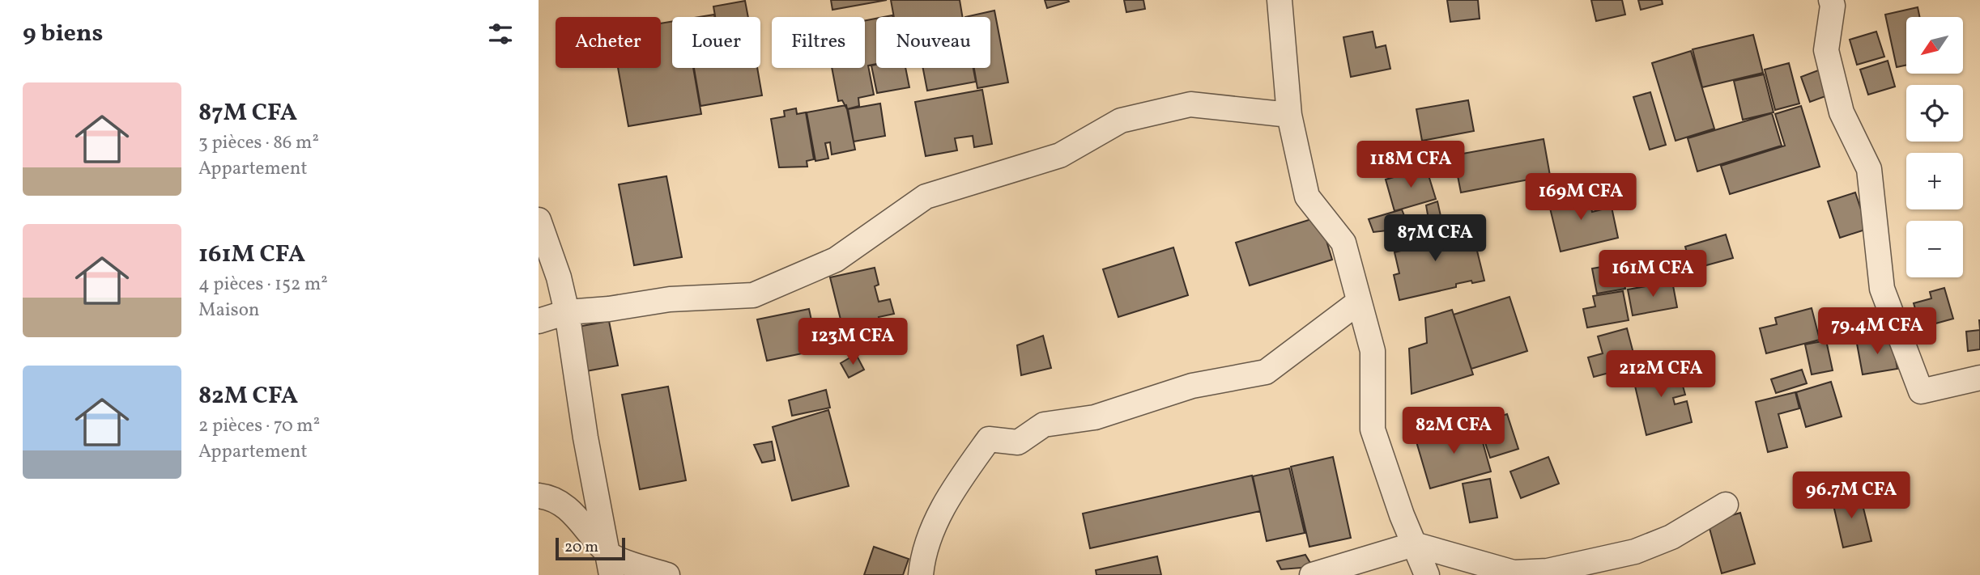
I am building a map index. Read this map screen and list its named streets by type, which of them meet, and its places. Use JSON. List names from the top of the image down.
{
  "scale_bar": "20 m",
  "north": "bottom left",
  "page": {
    "heading": "9 biens",
    "map_buttons": ["+", "−"],
    "chip": [
      "Acheter",
      "Louer",
      "Filtres",
      "Nouveau"
    ],
    "list": [
      {
        "name": "87M CFA",
        "note": "3 pièces · 86 m² · Appartement"
      },
      {
        "name": "161M CFA",
        "note": "4 pièces · 152 m² · Maison"
      },
      {
        "name": "82M CFA",
        "note": "2 pièces · 70 m² · Appartement"
      }
    ],
    "price": [
      "118M CFA",
      "169M CFA",
      "87M CFA",
      "161M CFA",
      "79.4M CFA",
      "123M CFA",
      "212M CFA",
      "82M CFA",
      "96.7M CFA"
    ],
    "scale": "20 m"
  }
}
